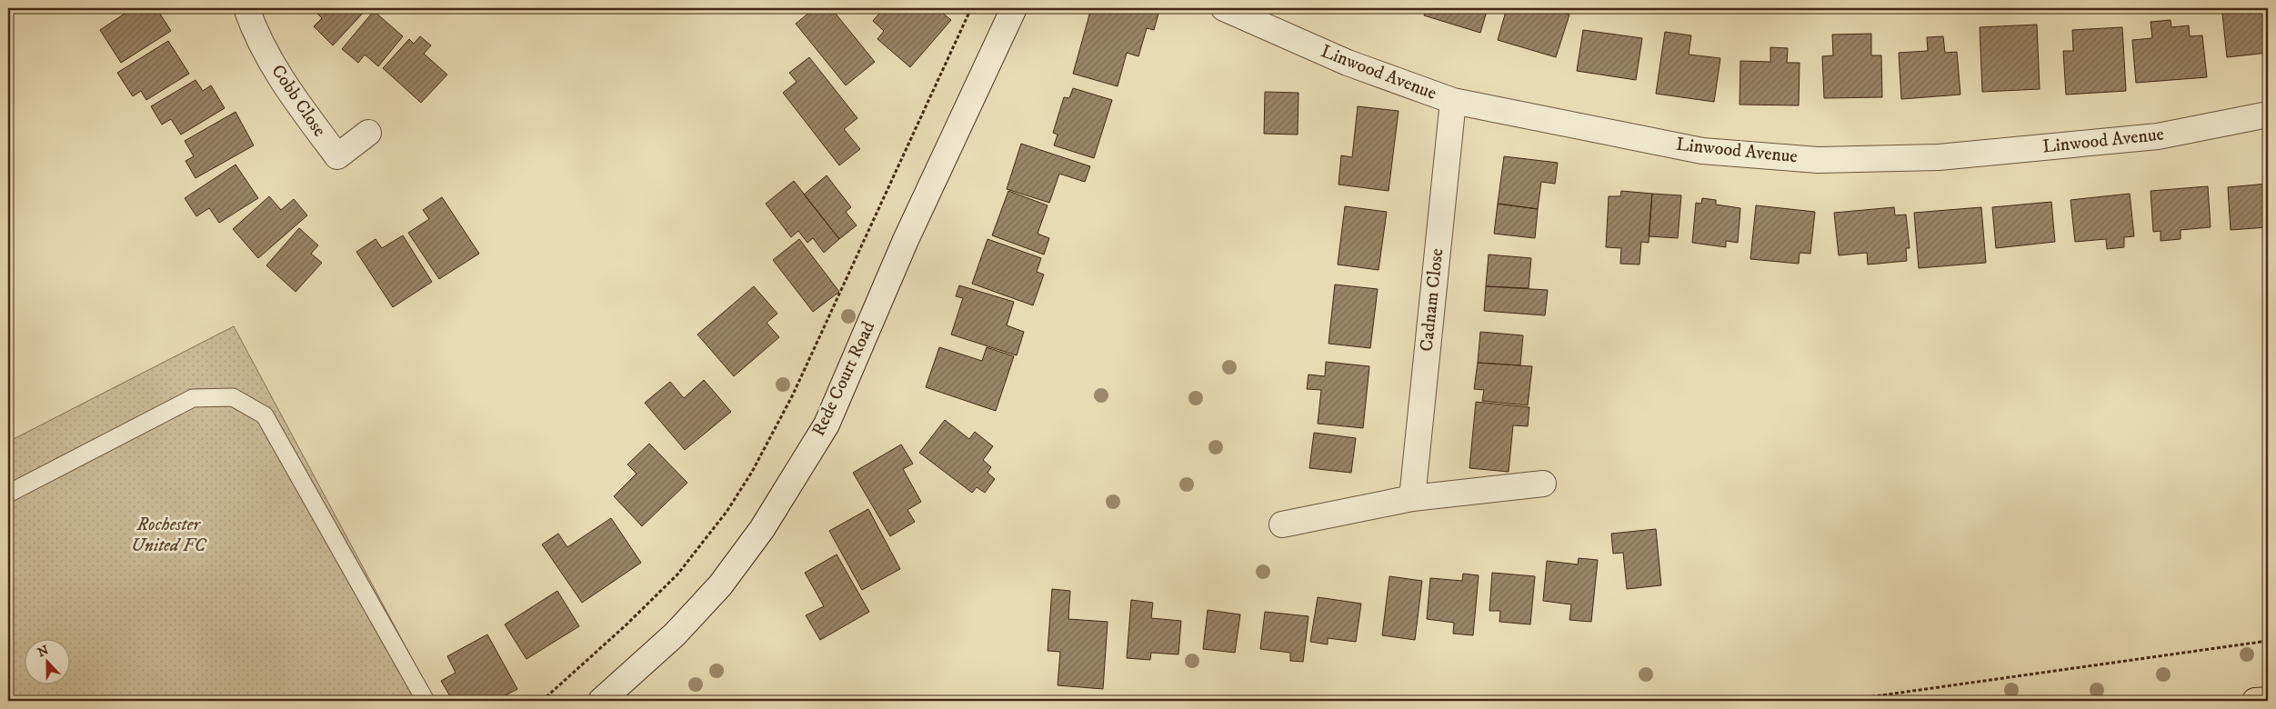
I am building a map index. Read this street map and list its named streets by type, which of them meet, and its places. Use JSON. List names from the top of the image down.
{
  "streets": {
    "street": [
      "Linwood Avenue",
      "Cobb Close",
      "Cadnam Close",
      "Rede Court Road"
    ]
  },
  "crossings": [
    ["Linwood Avenue", "Cadnam Close"]
  ],
  "parks": ["Rochester United FC"],
  "north": "top"
}
